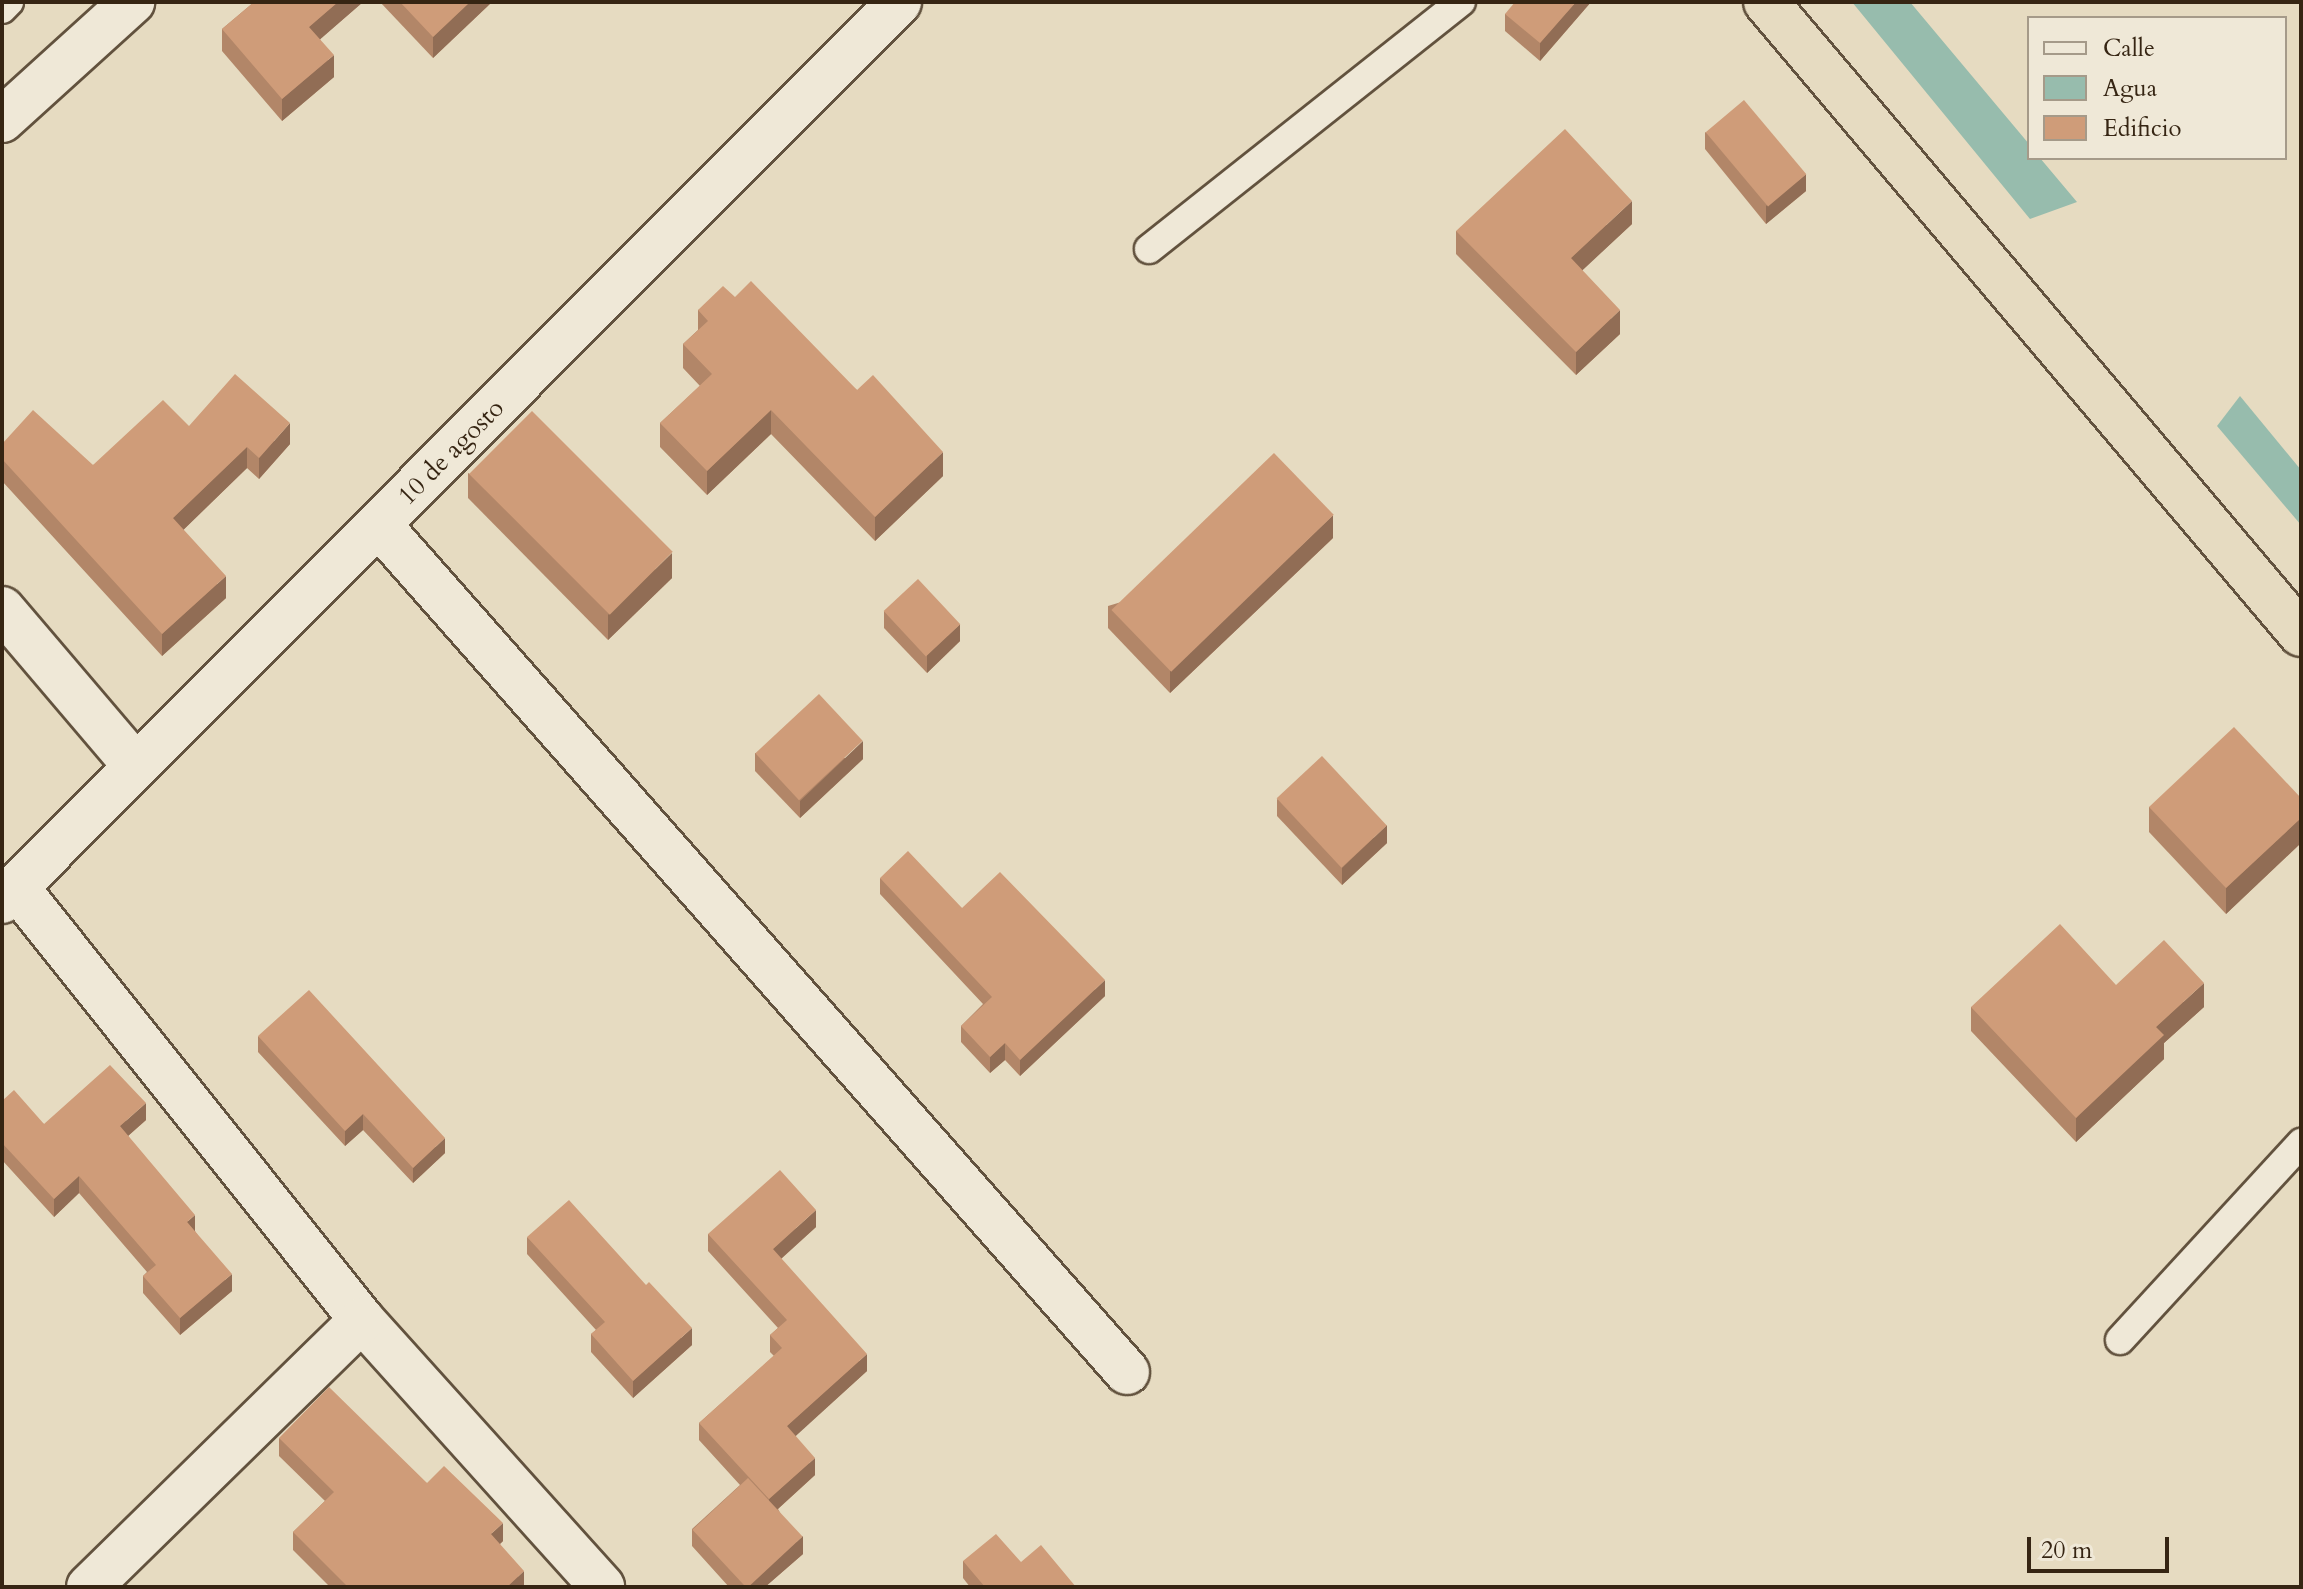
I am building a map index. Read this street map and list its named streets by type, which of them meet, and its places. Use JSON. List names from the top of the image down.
{
  "streets": {
    "street": ["10 de agosto"]
  },
  "legend": ["Calle", "Agua", "Edificio"],
  "scale_bar": "20 m"
}
